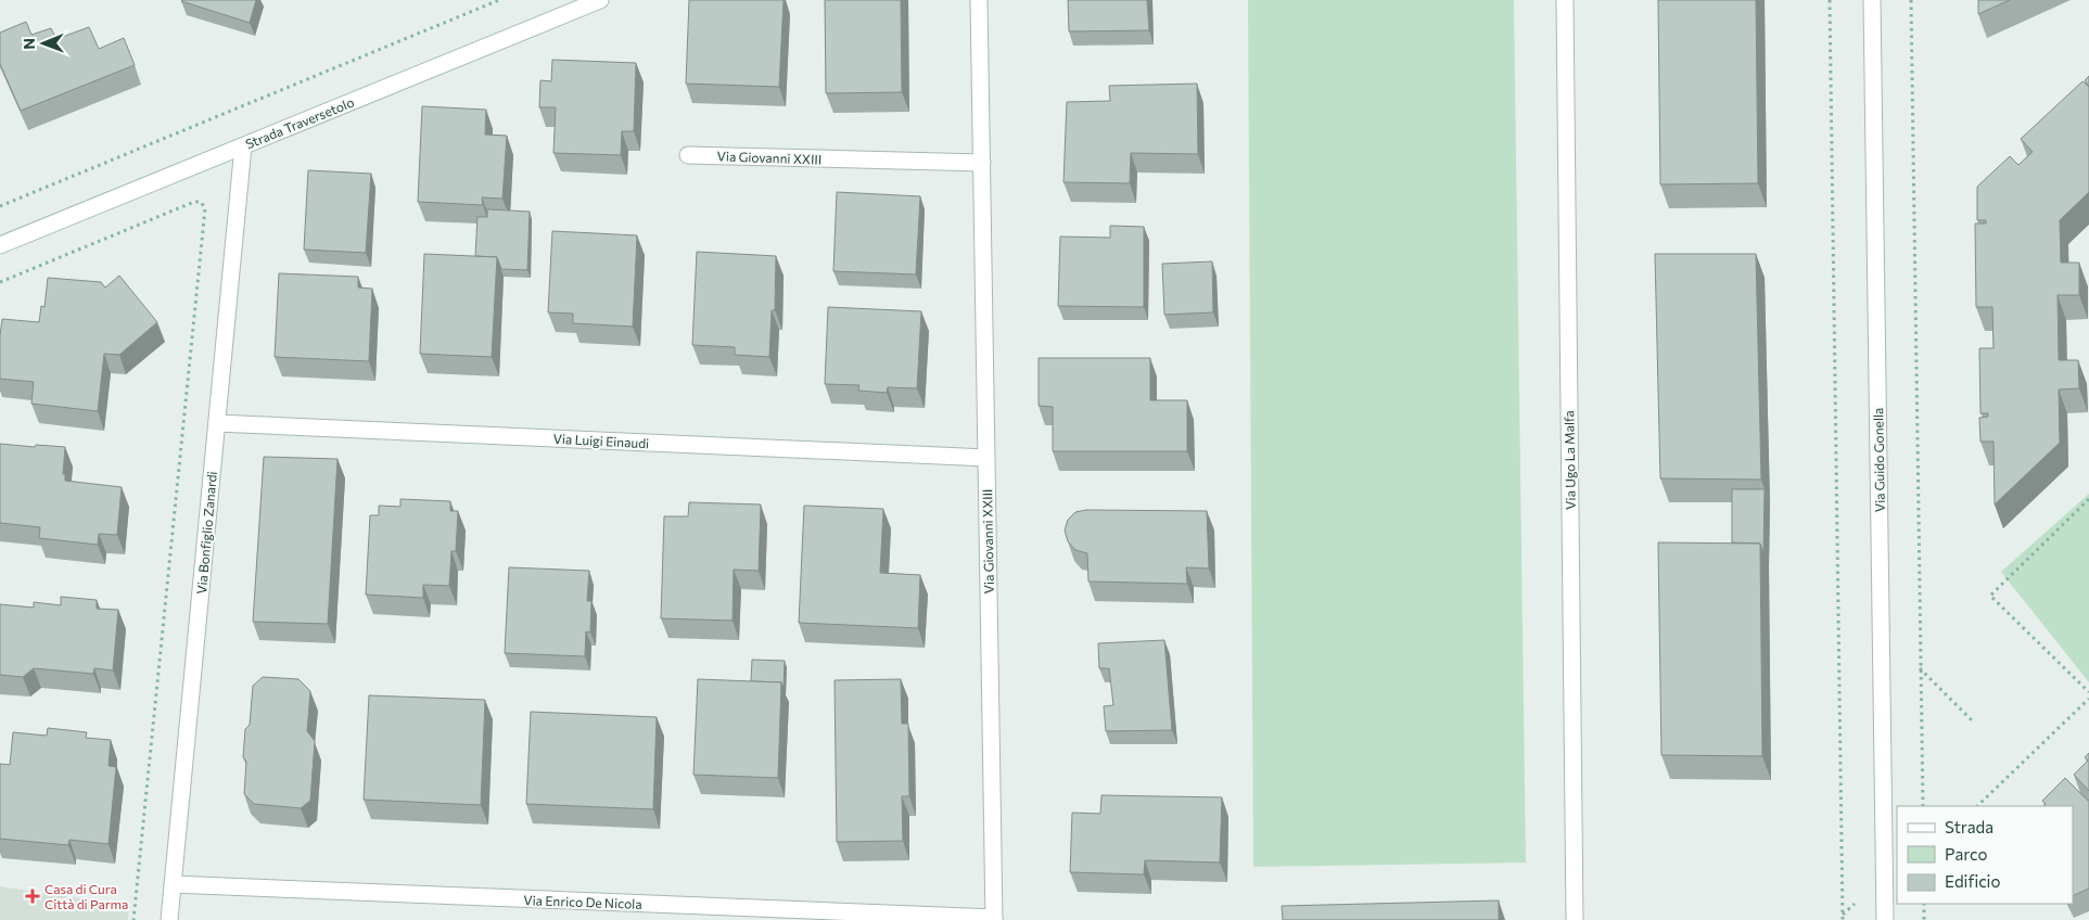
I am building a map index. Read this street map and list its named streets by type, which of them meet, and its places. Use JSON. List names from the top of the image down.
{
  "streets": {
    "street": [
      "Strada Traversetolo",
      "Via Giovanni XXIII",
      "Via Luigi Einaudi",
      "Via Ugo La Malfa",
      "Via Guido Gonella",
      "Via Bonfiglio Zanardi",
      "Via Enrico De Nicola"
    ]
  },
  "crossings": [
    ["Strada Traversetolo", "Via Bonfiglio Zanardi"],
    ["Via Giovanni XXIII", "Via Luigi Einaudi"],
    ["Via Giovanni XXIII", "Via Enrico De Nicola"],
    ["Via Luigi Einaudi", "Via Bonfiglio Zanardi"],
    ["Via Bonfiglio Zanardi", "Via Enrico De Nicola"]
  ],
  "places": {
    "health": ["Casa di Cura Città di Parma"]
  },
  "legend": ["Strada", "Parco", "Edificio"],
  "north": "left"
}
